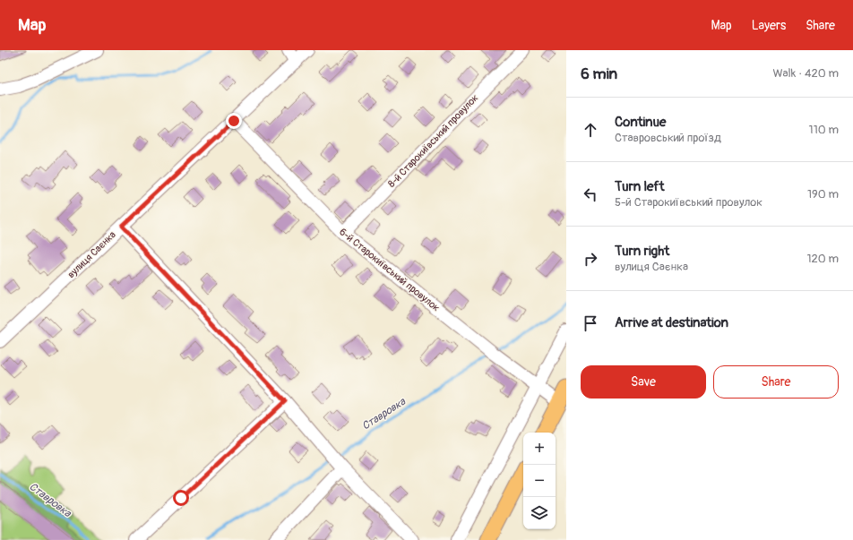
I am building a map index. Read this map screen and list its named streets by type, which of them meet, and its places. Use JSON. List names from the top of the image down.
{
  "streets": {
    "street": ["8-й Старокиївський провулок", "вулиця Саєнка", "6-й Старокиївський провулок"]
  },
  "crossings": [
    ["8-й Старокиївський провулок", "6-й Старокиївський провулок"],
    ["вулиця Саєнка", "6-й Старокиївський провулок"]
  ],
  "water": ["Ставровка"],
  "page": {
    "header": "Map",
    "nav": ["Map", "Layers", "Share"],
    "heading": ["6 min", "Walk · 420 m"],
    "list": [
      ["Continue", "Ставровський проїзд", "110 m"],
      ["Turn left", "5-й Старокиївський провулок", "190 m"],
      ["Turn right", "вулиця Саєнка", "120 m"],
      "Arrive at destination"
    ],
    "buttons": ["Save", "Share"],
    "map_buttons": ["+", "−"]
  }
}
